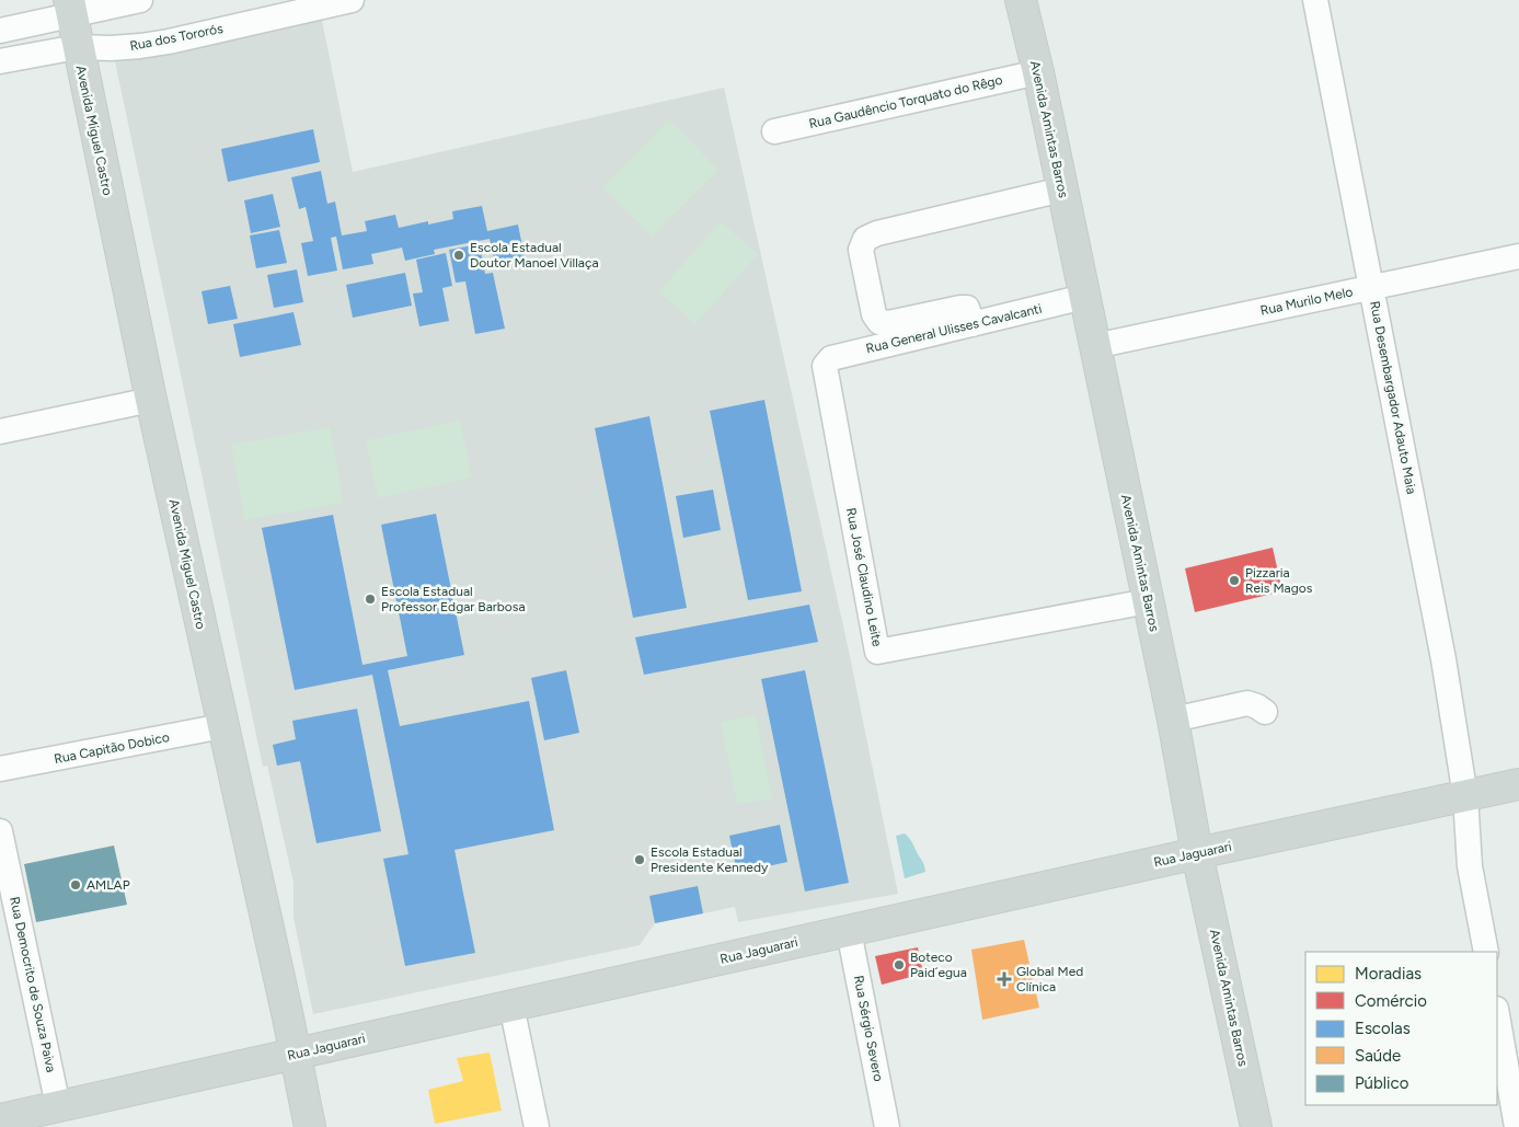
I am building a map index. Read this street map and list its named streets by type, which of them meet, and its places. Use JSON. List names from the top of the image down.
{
  "streets": {
    "main road": ["Avenida Amintas Barros", "Avenida Miguel Castro", "Rua Jaguarari"],
    "street": [
      "Rua dos Tororós",
      "Rua Gaudêncio Torquato do Rêgo",
      "Rua Murilo Melo",
      "Rua General Ulisses Cavalcanti",
      "Rua Desembargador Adauto Maia",
      "Rua José Claudino Leite",
      "Rua Capitão Dobico",
      "Rua Democrito de Souza Paiva",
      "Rua Sérgio Severo"
    ]
  },
  "crossings": [
    ["Rua dos Tororós", "Avenida Miguel Castro"],
    ["Rua Gaudêncio Torquato do Rêgo", "Avenida Amintas Barros"],
    ["Avenida Amintas Barros", "Rua Murilo Melo"],
    ["Avenida Amintas Barros", "Rua General Ulisses Cavalcanti"],
    ["Avenida Amintas Barros", "Rua José Claudino Leite"],
    ["Avenida Amintas Barros", "Rua Jaguarari"],
    ["Avenida Miguel Castro", "Rua Capitão Dobico"],
    ["Avenida Miguel Castro", "Rua Jaguarari"],
    ["Rua Murilo Melo", "Rua Desembargador Adauto Maia"],
    ["Rua General Ulisses Cavalcanti", "Rua José Claudino Leite"],
    ["Rua Desembargador Adauto Maia", "Rua Jaguarari"],
    ["Rua Jaguarari", "Rua Democrito de Souza Paiva"],
    ["Rua Jaguarari", "Rua Sérgio Severo"]
  ],
  "places": {
    "other": [
      "Escola Estadual Doutor Manoel Villaça",
      "Pizzaria Reis Magos",
      "Escola Estadual Professor Edgar Barbosa",
      "Escola Estadual Presidente Kennedy",
      "AMLAP",
      "Boteco Paid´egua"
    ],
    "health": ["Global Med Clínica"]
  },
  "legend": [
    "Moradias",
    "Comércio",
    "Escolas",
    "Saúde",
    "Público"
  ]
}
